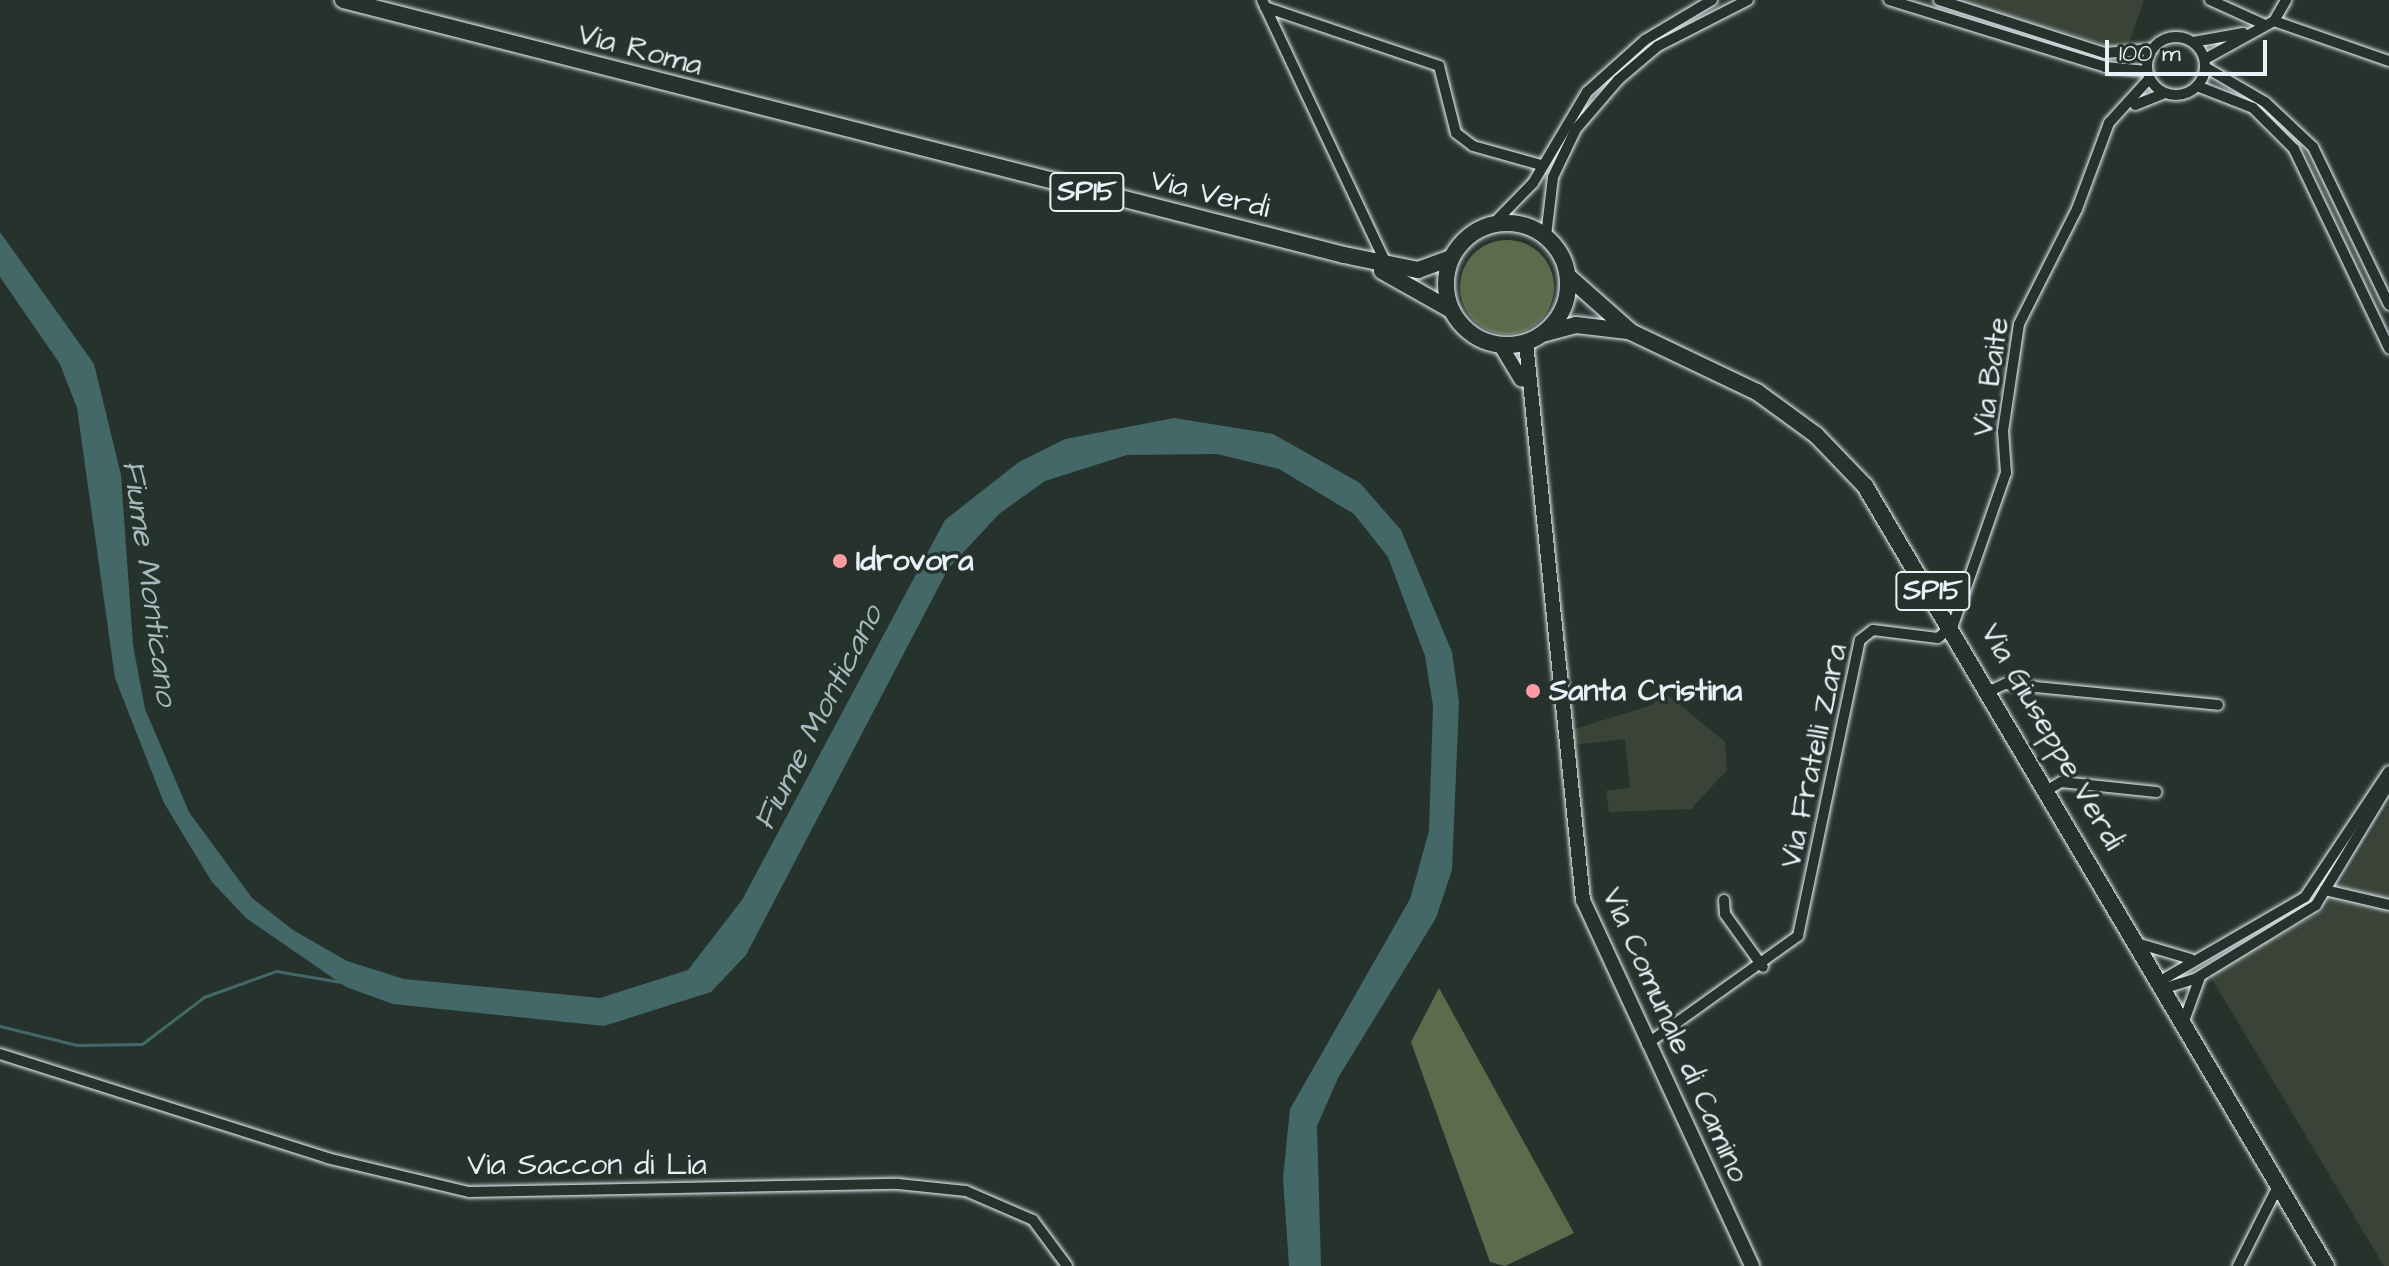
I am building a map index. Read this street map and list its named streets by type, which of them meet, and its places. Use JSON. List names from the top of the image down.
{
  "streets": {
    "main road": [
      "Via Roma",
      "SP15",
      "Via Verdi",
      "Via Giuseppe Verdi"
    ],
    "street": [
      "Via Baite",
      "Via Fratelli Zara",
      "Via Comunale di Camino",
      "Via Saccon di Lia"
    ]
  },
  "crossings": [
    ["Via Roma", "Via Verdi"],
    ["SP15", "Via Verdi"],
    ["SP15", "Via Giuseppe Verdi"],
    ["SP15", "Via Comunale di Camino"],
    ["Via Baite", "Via Giuseppe Verdi"],
    ["Via Baite", "Via Fratelli Zara"],
    ["Via Giuseppe Verdi", "Via Fratelli Zara"],
    ["Via Fratelli Zara", "Via Comunale di Camino"]
  ],
  "water": ["Fiume Monticano"],
  "places": ["Idrovora", "Santa Cristina"],
  "scale_bar": "100 m"
}
